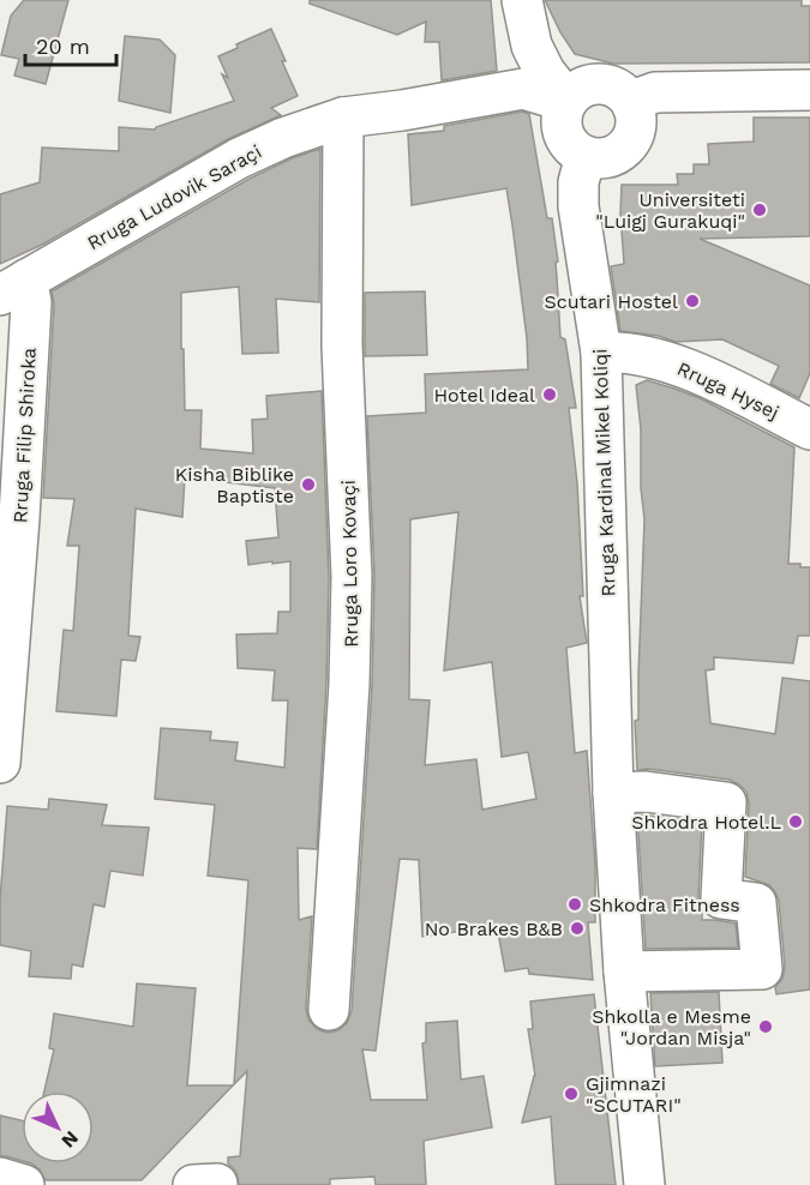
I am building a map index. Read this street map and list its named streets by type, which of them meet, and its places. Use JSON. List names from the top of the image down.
{
  "streets": {
    "street": [
      "Rruga Ludovik Saraçi",
      "Rruga Hysej",
      "Rruga Filip Shiroka",
      "Rruga Kardinal Mikel Koliqi",
      "Rruga Loro Kovaçi"
    ]
  },
  "crossings": [
    ["Rruga Ludovik Saraçi", "Rruga Filip Shiroka"],
    ["Rruga Ludovik Saraçi", "Rruga Kardinal Mikel Koliqi"],
    ["Rruga Ludovik Saraçi", "Rruga Loro Kovaçi"],
    ["Rruga Hysej", "Rruga Kardinal Mikel Koliqi"]
  ],
  "places": [
    "Universiteti \"Luigj Gurakuqi\"",
    "Scutari Hostel",
    "Hotel Ideal",
    "Kisha Biblike Baptiste",
    "Shkodra Hotel.L",
    "Shkodra Fitness",
    "No Brakes B&B",
    "Shkolla e Mesme \"Jordan Misja\"",
    "Gjimnazi \"SCUTARI\""
  ],
  "scale_bar": "20 m",
  "north": "bottom right"
}
